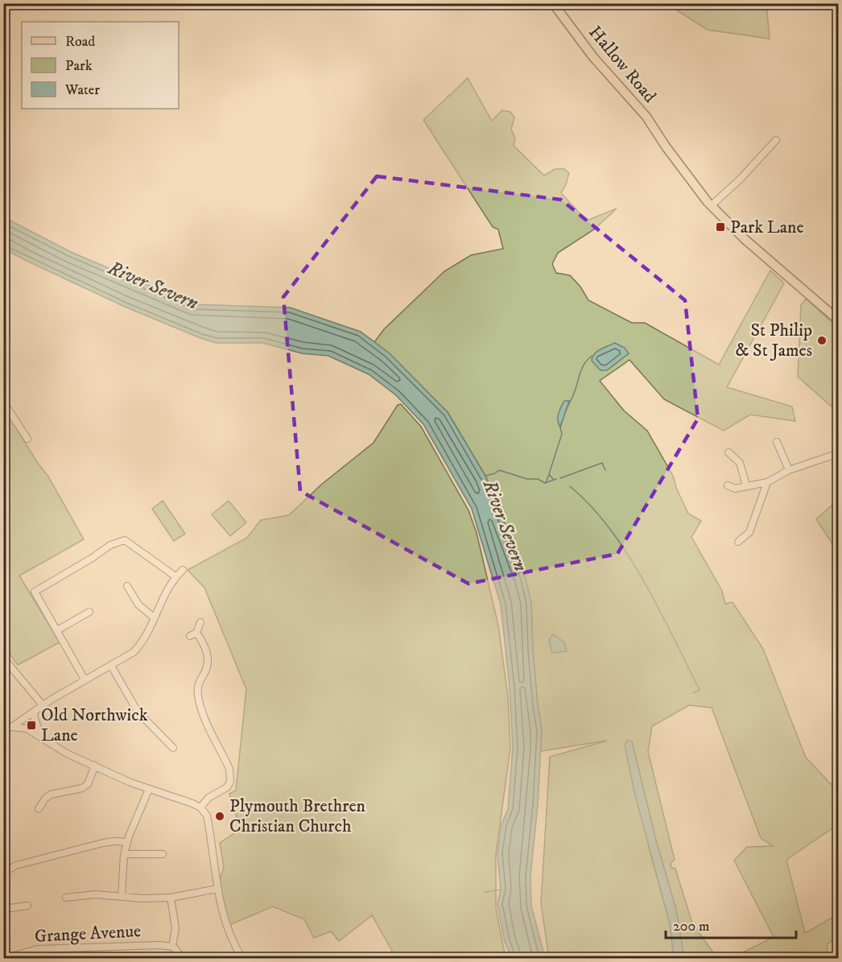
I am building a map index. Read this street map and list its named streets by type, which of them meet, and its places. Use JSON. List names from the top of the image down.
{
  "streets": {
    "main road": ["Hallow Road"],
    "street": ["Grange Avenue"]
  },
  "water": ["River Severn"],
  "places": {
    "transit": ["Park Lane", "Old Northwick Lane"],
    "other": ["St Philip & St James", "Plymouth Brethren Christian Church"]
  },
  "legend": ["Road", "Park", "Water"],
  "scale_bar": "200 m"
}
